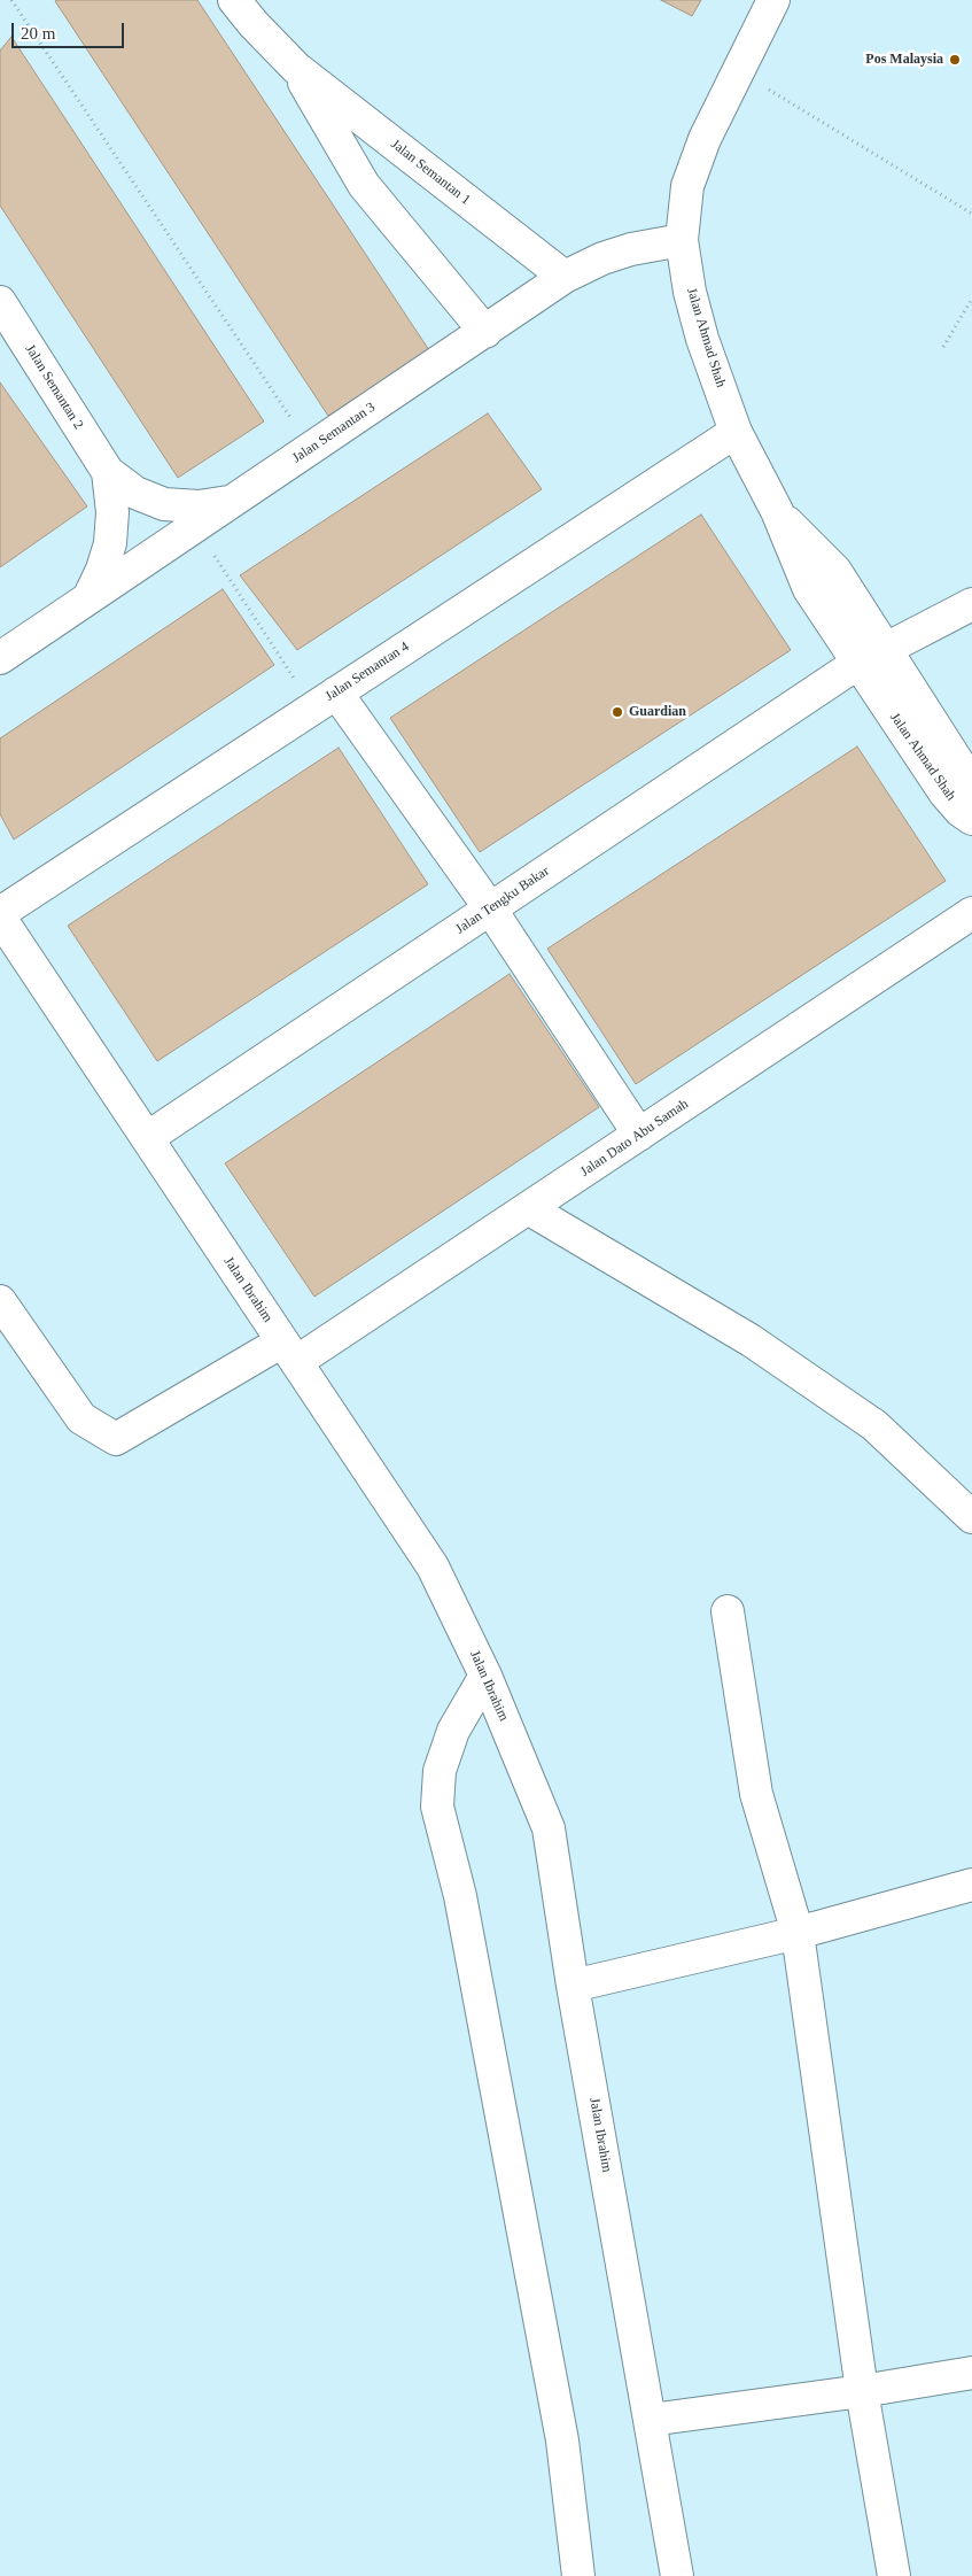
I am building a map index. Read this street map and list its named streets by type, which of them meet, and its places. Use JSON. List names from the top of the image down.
{
  "streets": {
    "street": [
      "Jalan Semantan 1",
      "Jalan Ahmad Shah",
      "Jalan Semantan 2",
      "Jalan Semantan 3",
      "Jalan Semantan 4",
      "Jalan Tengku Bakar",
      "Jalan Dato Abu Samah",
      "Jalan Ibrahim"
    ]
  },
  "crossings": [
    ["Jalan Semantan 1", "Jalan Semantan 3"],
    ["Jalan Ahmad Shah", "Jalan Semantan 3"],
    ["Jalan Ahmad Shah", "Jalan Semantan 4"],
    ["Jalan Ahmad Shah", "Jalan Tengku Bakar"],
    ["Jalan Semantan 2", "Jalan Semantan 3"],
    ["Jalan Semantan 4", "Jalan Ibrahim"],
    ["Jalan Tengku Bakar", "Jalan Ibrahim"],
    ["Jalan Dato Abu Samah", "Jalan Ibrahim"]
  ],
  "places": ["Pos Malaysia", "Guardian"],
  "scale_bar": "20 m"
}
